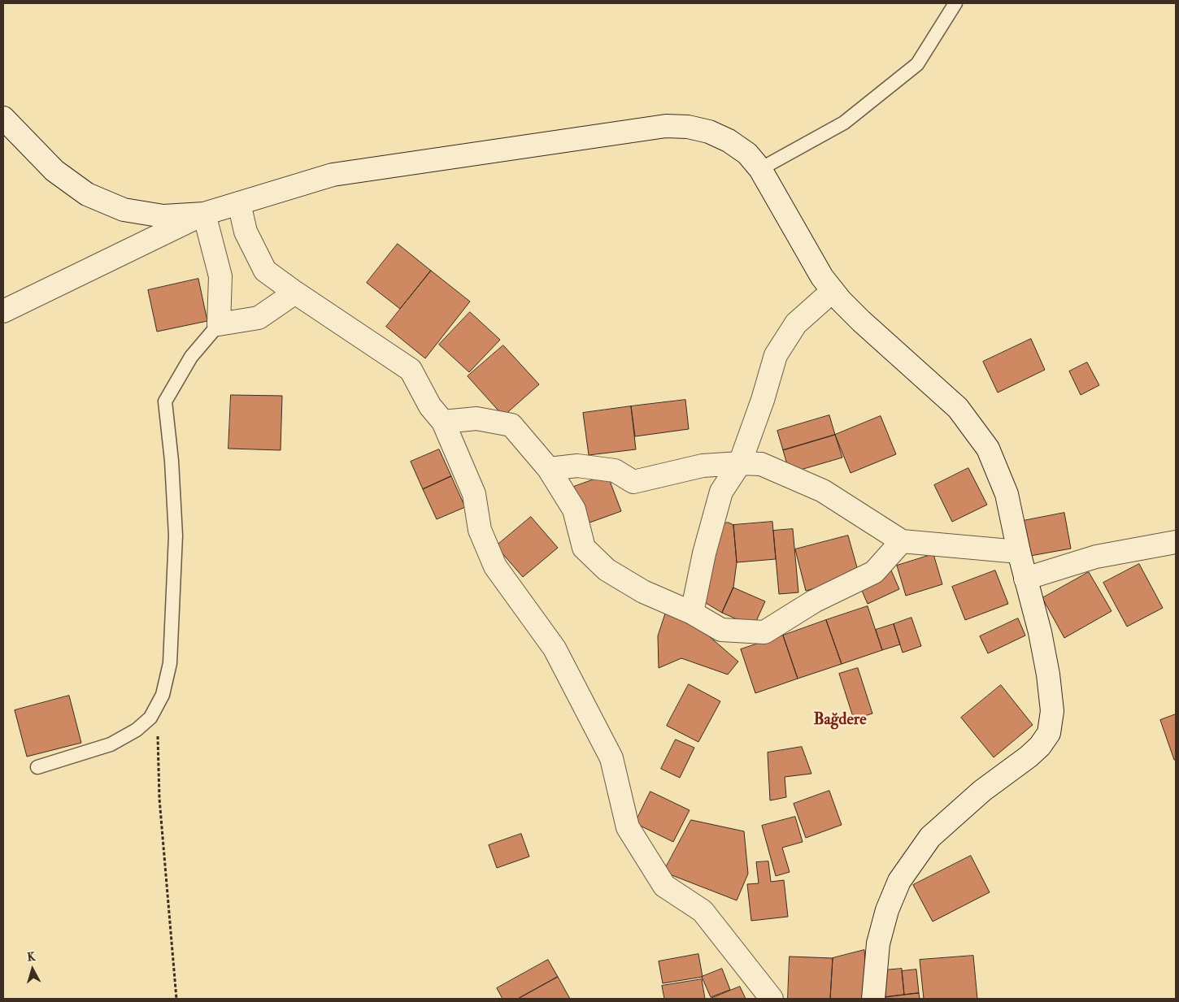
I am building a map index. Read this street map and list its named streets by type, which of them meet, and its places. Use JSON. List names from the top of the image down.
{
  "districts": ["Bağdere"],
  "north": "top"
}
